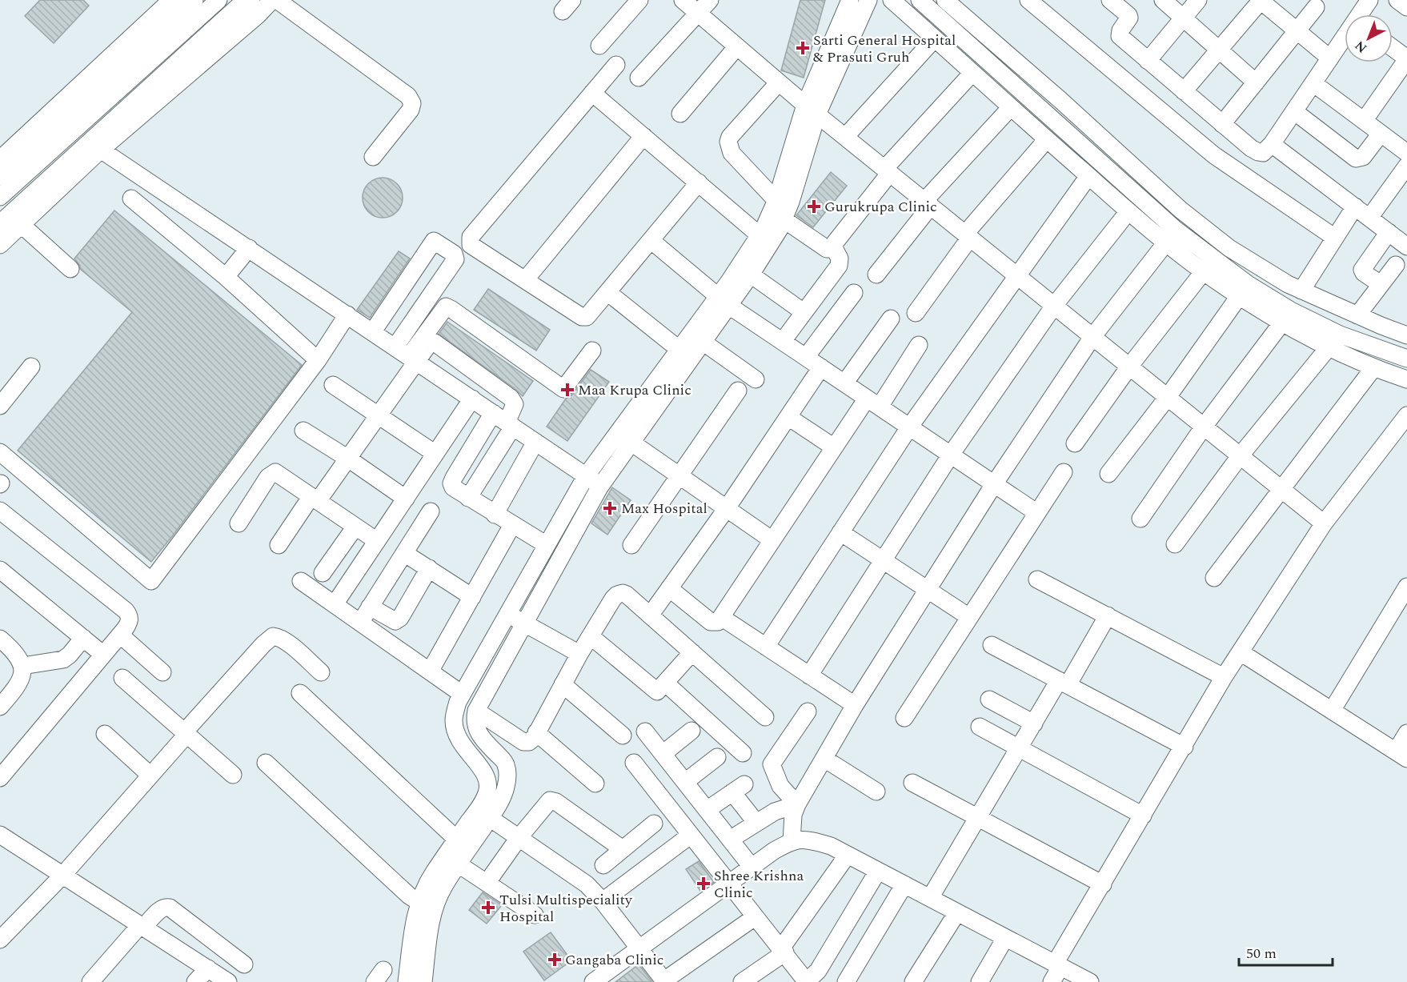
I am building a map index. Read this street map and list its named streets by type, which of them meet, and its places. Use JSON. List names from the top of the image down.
{
  "places": {
    "health": [
      "Sarti General Hospital & Prasuti Gruh",
      "Gurukrupa Clinic",
      "Maa Krupa Clinic",
      "Max Hospital",
      "Shree Krishna Clinic",
      "Tulsi Multispeciality Hospital",
      "Gangaba Clinic"
    ]
  },
  "scale_bar": "50 m",
  "north": "bottom left"
}
